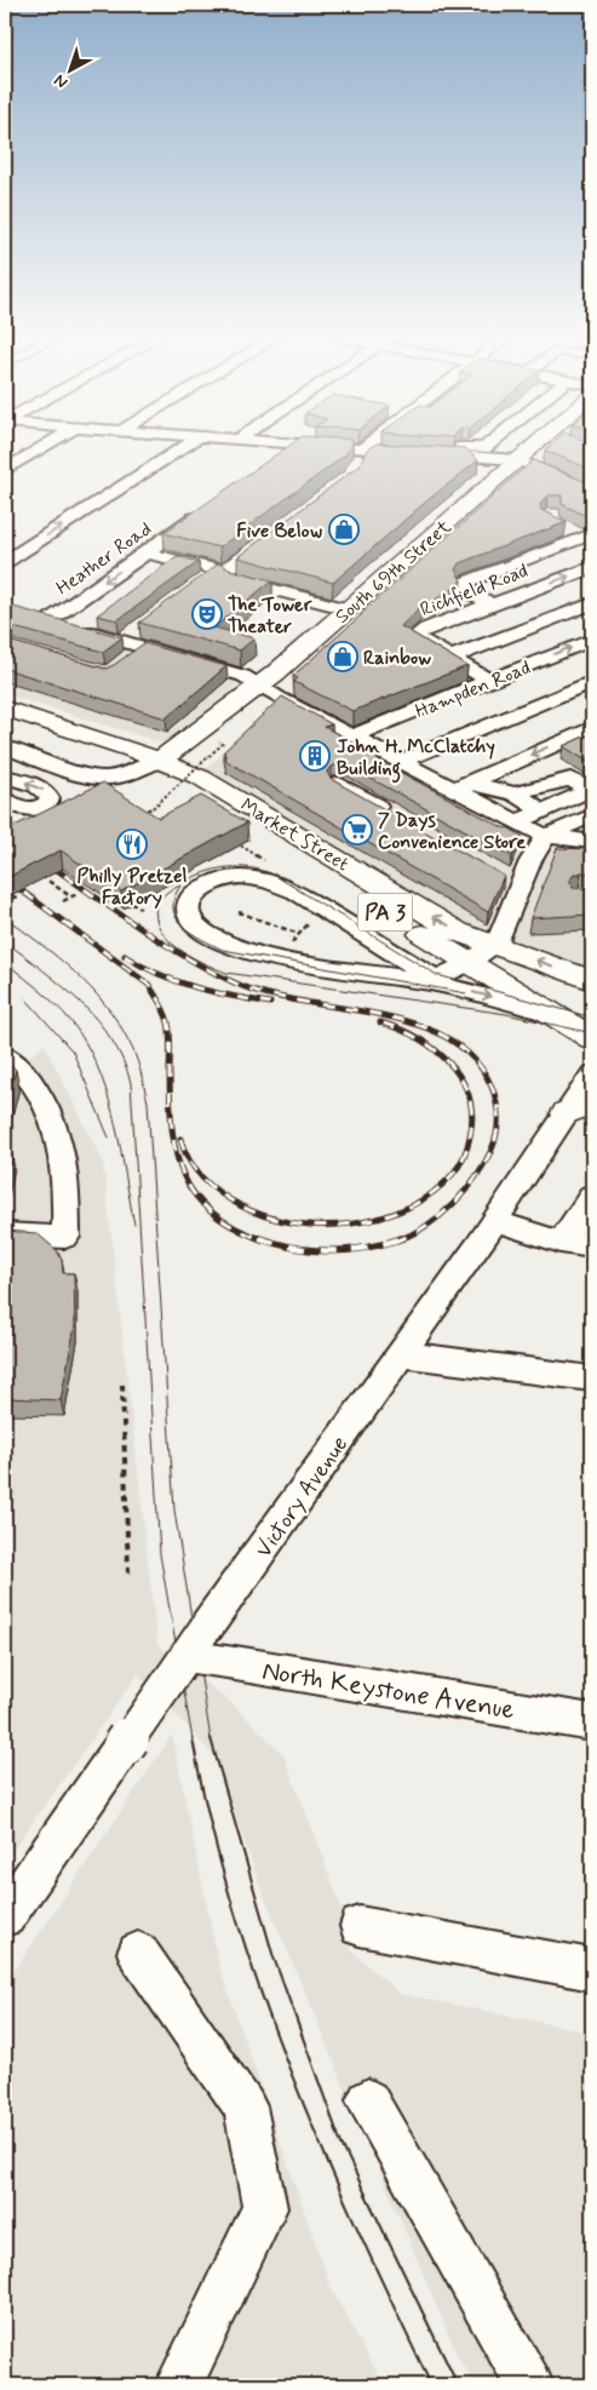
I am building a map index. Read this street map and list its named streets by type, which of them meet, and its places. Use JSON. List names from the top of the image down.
{
  "streets": {
    "main road": ["South 69th Street", "Market Street", "PA 3"],
    "street": [
      "Heather Road",
      "Richfield Road",
      "Hampden Road",
      "Victory Avenue",
      "North Keystone Avenue"
    ]
  },
  "crossings": [
    ["South 69th Street", "Market Street"],
    ["Richfield Road", "Hampden Road"],
    ["Market Street", "PA 3"],
    ["Victory Avenue", "North Keystone Avenue"]
  ],
  "places": {
    "shop": ["Five Below", "Rainbow"],
    "theatre": ["The Tower Theater"],
    "building": ["John H. McClatchy Building"],
    "supermarket": ["7 Days Convenience Store"],
    "restaurant": ["Philly Pretzel Factory"]
  },
  "north": "bottom left"
}
